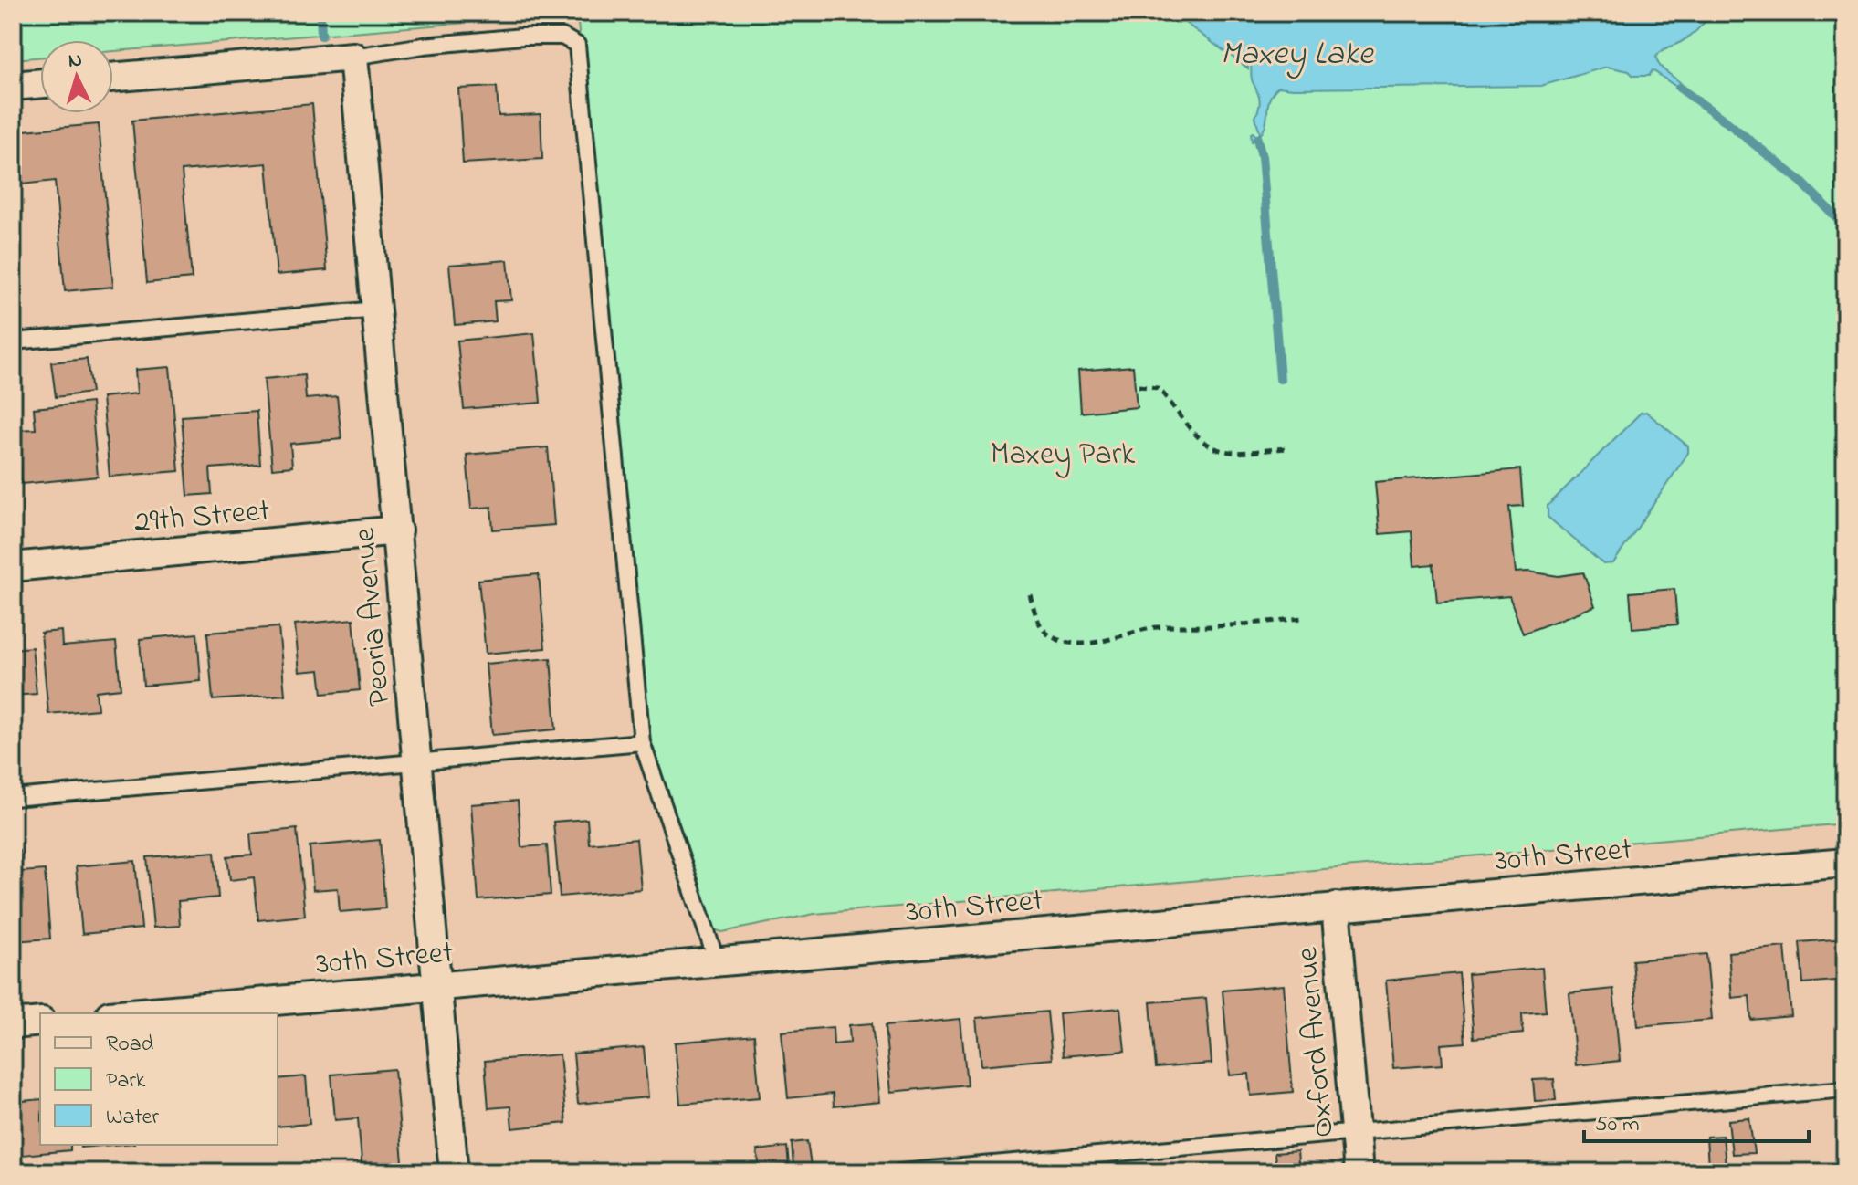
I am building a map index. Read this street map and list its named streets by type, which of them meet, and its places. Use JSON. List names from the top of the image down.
{
  "streets": {
    "street": [
      "29th Street",
      "Peoria Avenue",
      "30th Street",
      "Oxford Avenue"
    ]
  },
  "crossings": [
    ["29th Street", "Peoria Avenue"],
    ["Peoria Avenue", "30th Street"],
    ["30th Street", "Oxford Avenue"]
  ],
  "water": ["Maxey Lake"],
  "parks": ["Maxey Park"],
  "legend": ["Road", "Park", "Water"],
  "scale_bar": "50 m",
  "north": "top"
}
